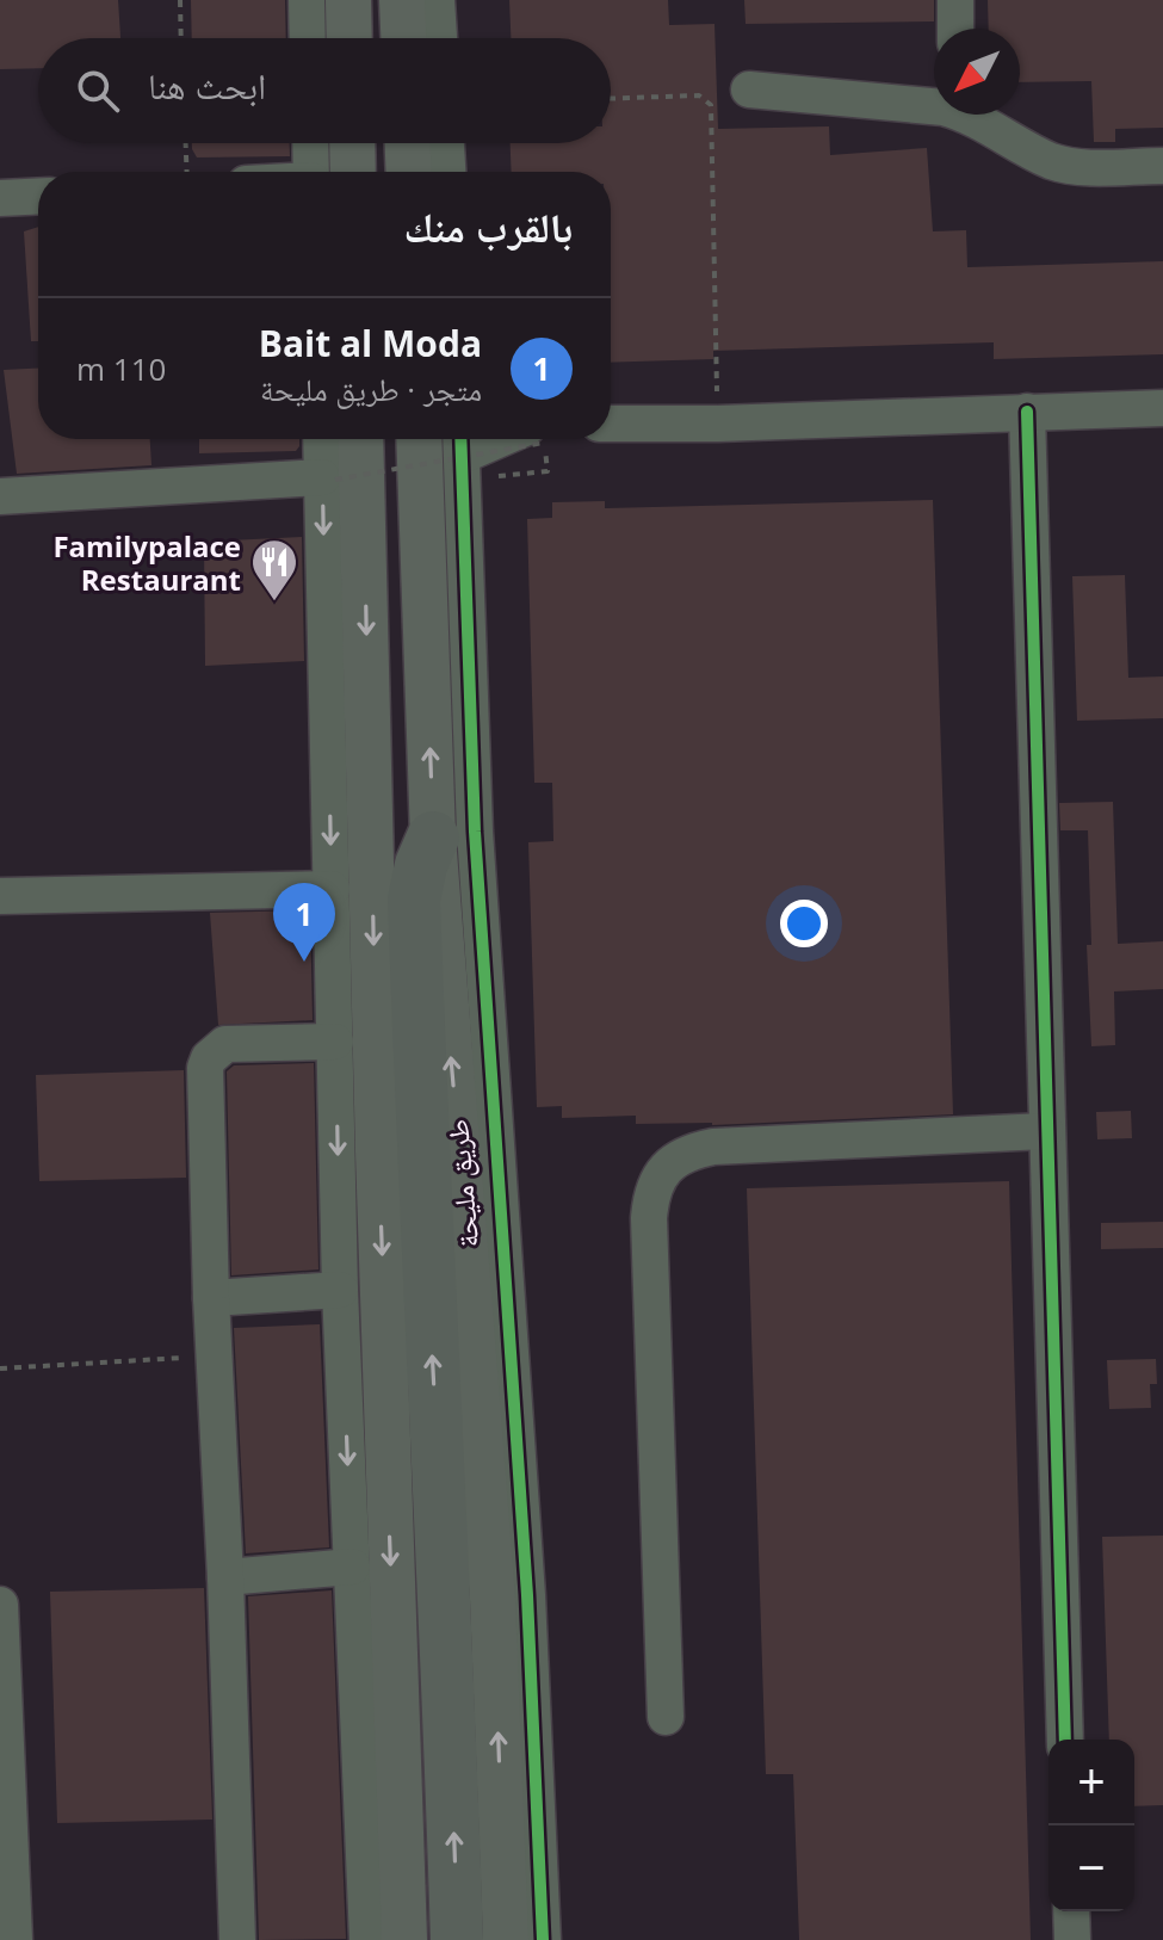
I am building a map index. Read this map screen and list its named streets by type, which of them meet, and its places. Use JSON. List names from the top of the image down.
{
  "streets": {
    "main road": ["طريق مليحة"]
  },
  "places": {
    "restaurant": ["Familypalace Restaurant"]
  },
  "north": "bottom left",
  "page": {
    "search": "ابحث هنا",
    "heading": "بالقرب منك",
    "list": [
      {
        "mark": "1",
        "name": "Bait al Moda",
        "note": "متجر · طريق مليحة",
        "value": "110 m"
      }
    ],
    "pins": "1",
    "map_buttons": ["+", "−"]
  }
}
